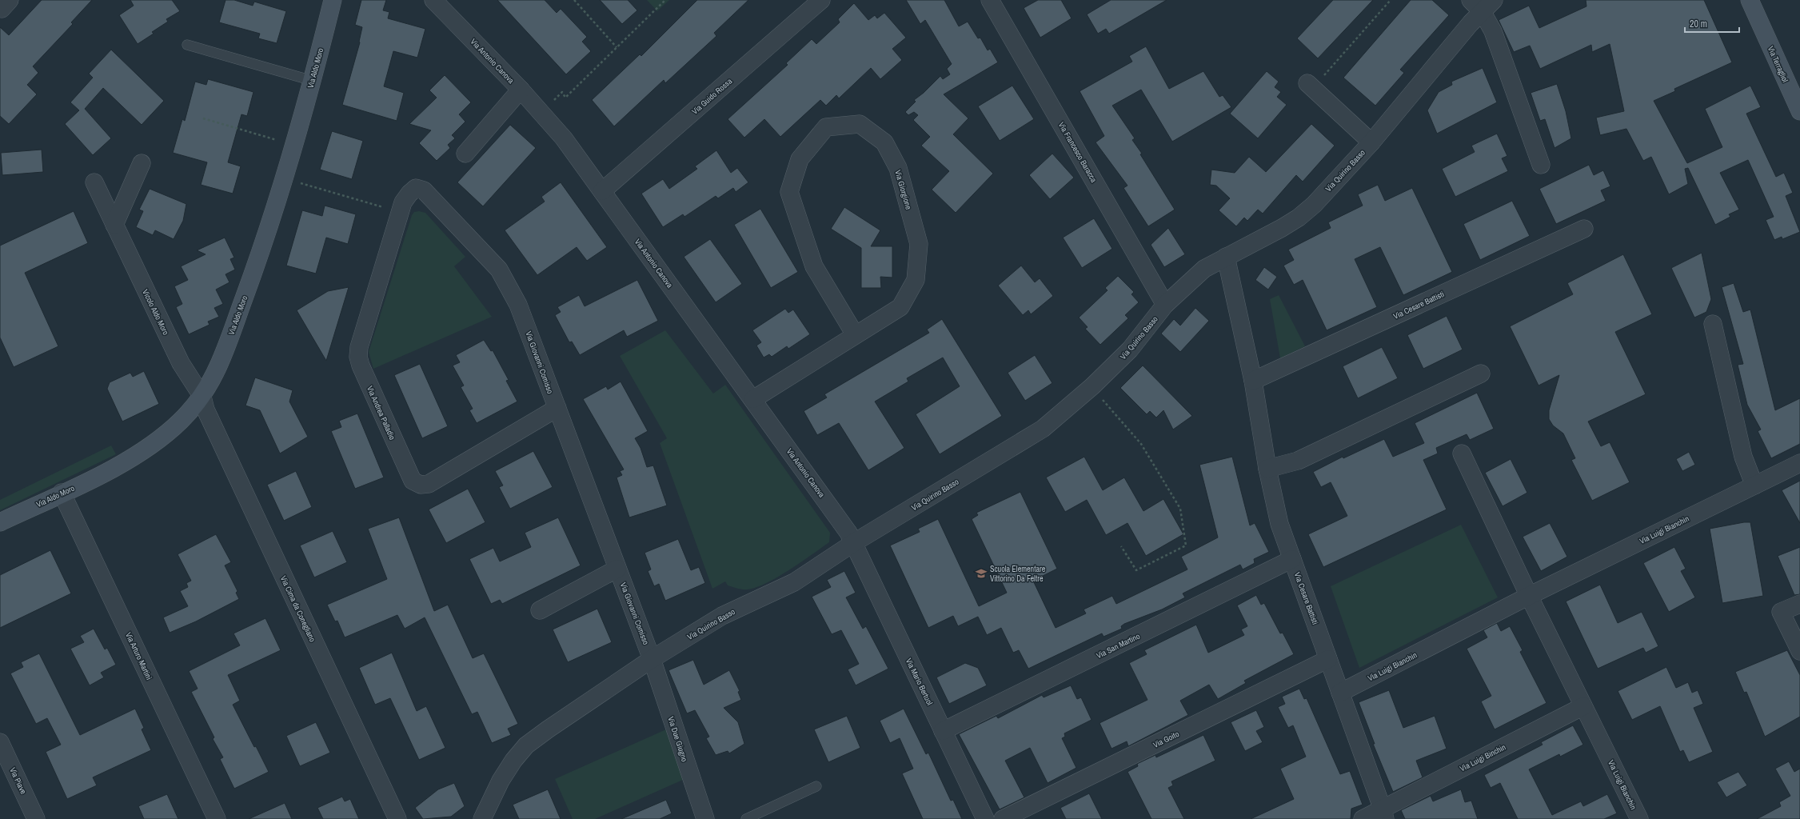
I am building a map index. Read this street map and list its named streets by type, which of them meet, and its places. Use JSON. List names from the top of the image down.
{
  "streets": {
    "street": [
      "Via Antonio Canova",
      "Via Terragliol",
      "Via Aldo Moro",
      "Via Guido Rossa",
      "Via Francesco Baracca",
      "Via Quirino Basso",
      "Via Giorgione",
      "Via Cesare Battisti",
      "Vicolo Aldo Moro",
      "Via Giovanni Comisso",
      "Via Andrea Palladio",
      "Via Luigi Bianchin",
      "Via Cima da Conegliano",
      "Via San Martino",
      "Via Arturo Martini",
      "Via Mario Bertuol",
      "Via Due Giugno",
      "Via Goito",
      "Via Luigi Binchin",
      "Via Piave"
    ]
  },
  "crossings": [
    ["Via Antonio Canova", "Via Guido Rossa"],
    ["Via Antonio Canova", "Via Quirino Basso"],
    ["Via Antonio Canova", "Via Giorgione"],
    ["Via Antonio Canova", "Via Mario Bertuol"],
    ["Via Aldo Moro", "Vicolo Aldo Moro"],
    ["Via Aldo Moro", "Via Cima da Conegliano"],
    ["Via Aldo Moro", "Via Arturo Martini"],
    ["Via Francesco Baracca", "Via Quirino Basso"],
    ["Via Quirino Basso", "Via Cesare Battisti"],
    ["Via Quirino Basso", "Via Giovanni Comisso"],
    ["Via Quirino Basso", "Via Mario Bertuol"],
    ["Via Quirino Basso", "Via Due Giugno"],
    ["Via Cesare Battisti", "Via Luigi Bianchin"],
    ["Via Cesare Battisti", "Via San Martino"],
    ["Via Cesare Battisti", "Via Goito"],
    ["Via Cesare Battisti", "Via Luigi Binchin"],
    ["Vicolo Aldo Moro", "Via Cima da Conegliano"],
    ["Via Giovanni Comisso", "Via Andrea Palladio"],
    ["Via Giovanni Comisso", "Via Due Giugno"],
    ["Via Luigi Bianchin", "Via Luigi Binchin"],
    ["Via San Martino", "Via Mario Bertuol"]
  ],
  "places": {
    "school or university": ["Scuola Elementare Vittorino Da Feltre"]
  },
  "scale_bar": "20 m"
}
